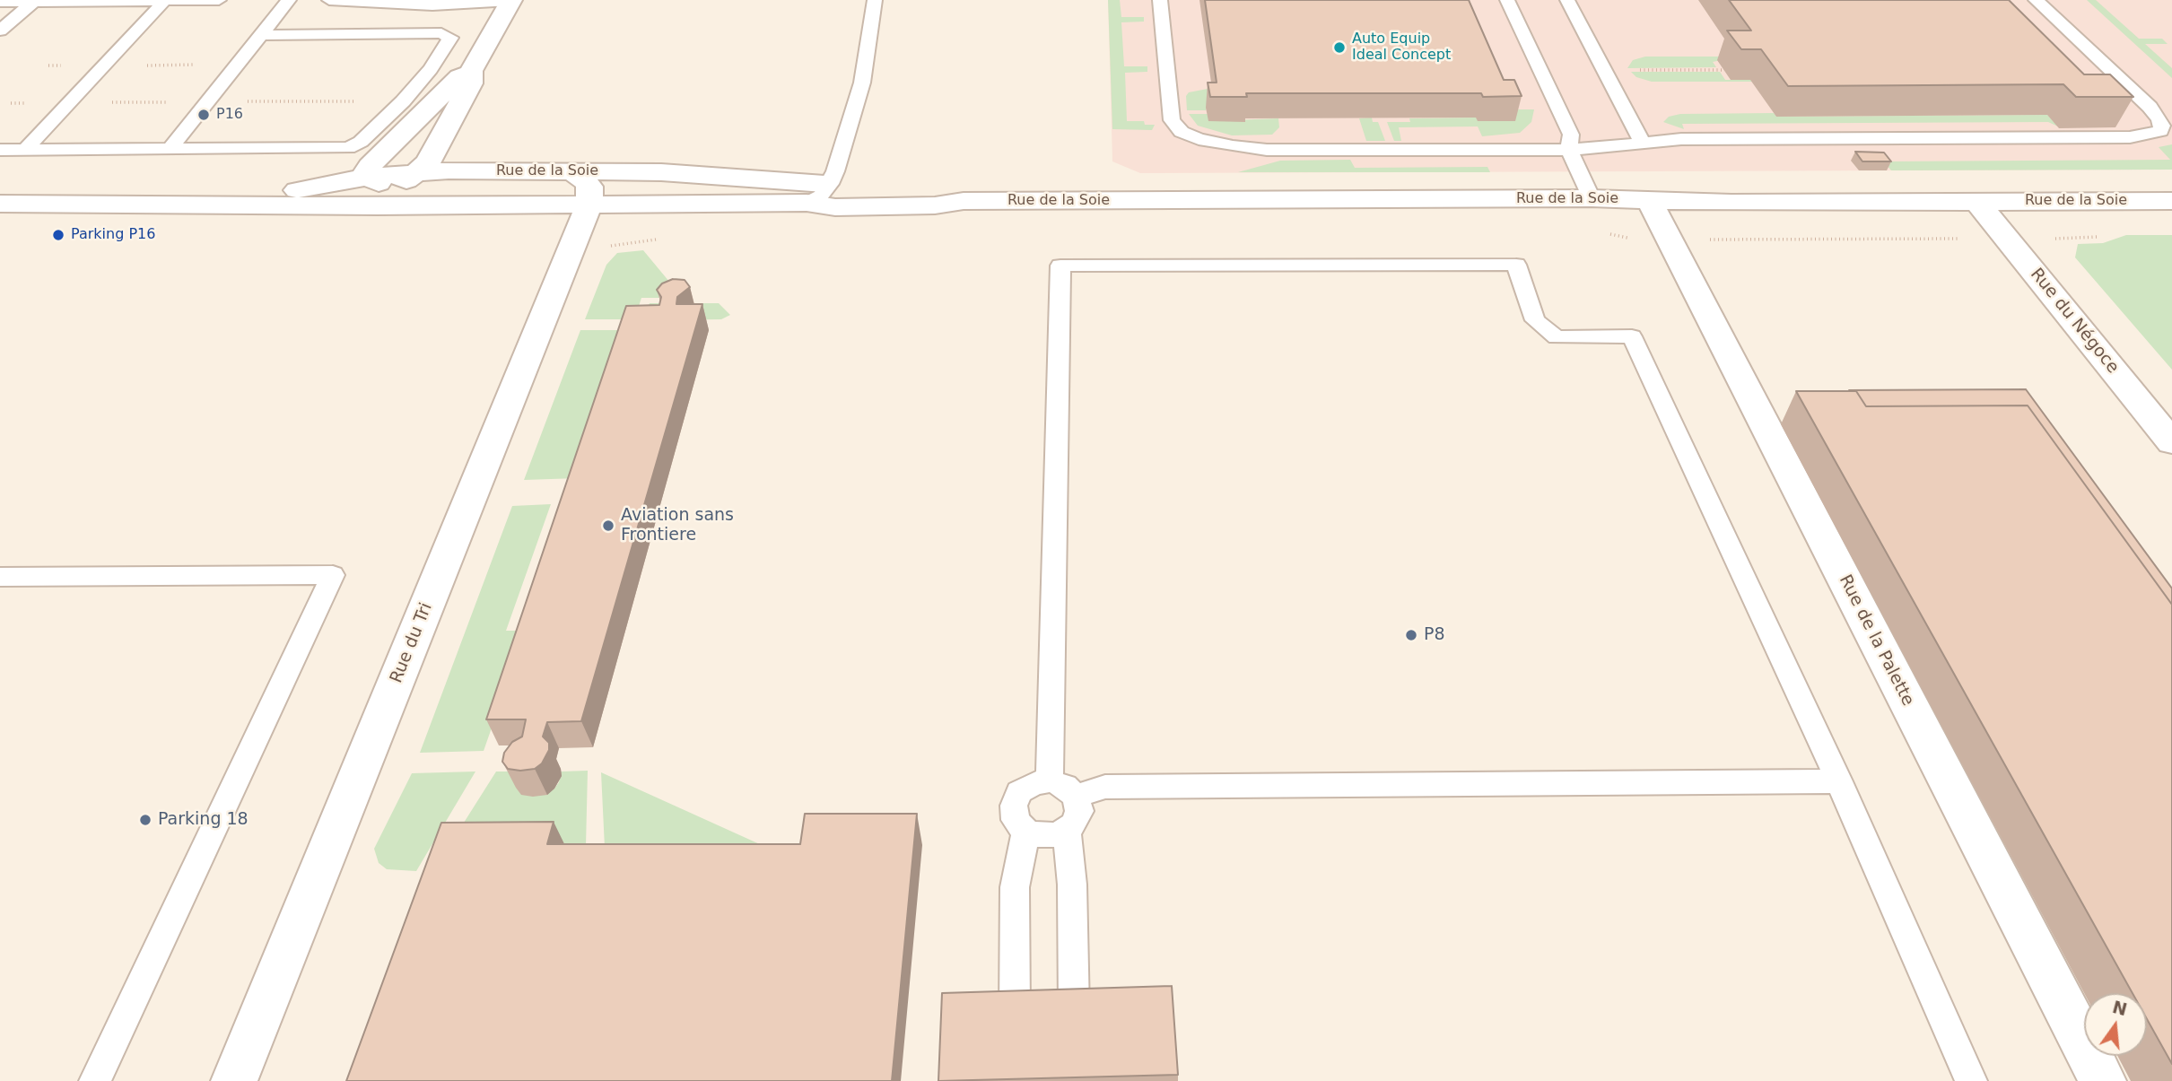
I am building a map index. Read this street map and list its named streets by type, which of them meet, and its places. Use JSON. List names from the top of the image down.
{
  "streets": {
    "street": [
      "Rue de la Soie",
      "Rue du Négoce",
      "Rue de la Palette",
      "Rue du Tri"
    ]
  },
  "crossings": [
    ["Rue de la Soie", "Rue du Négoce"],
    ["Rue de la Soie", "Rue de la Palette"],
    ["Rue de la Soie", "Rue du Tri"]
  ],
  "places": [
    "Auto Equip Ideal Concept",
    "P16",
    "Parking P16",
    "Aviation sans Frontiere",
    "P8",
    "Parking 18"
  ],
  "north": "top"
}
